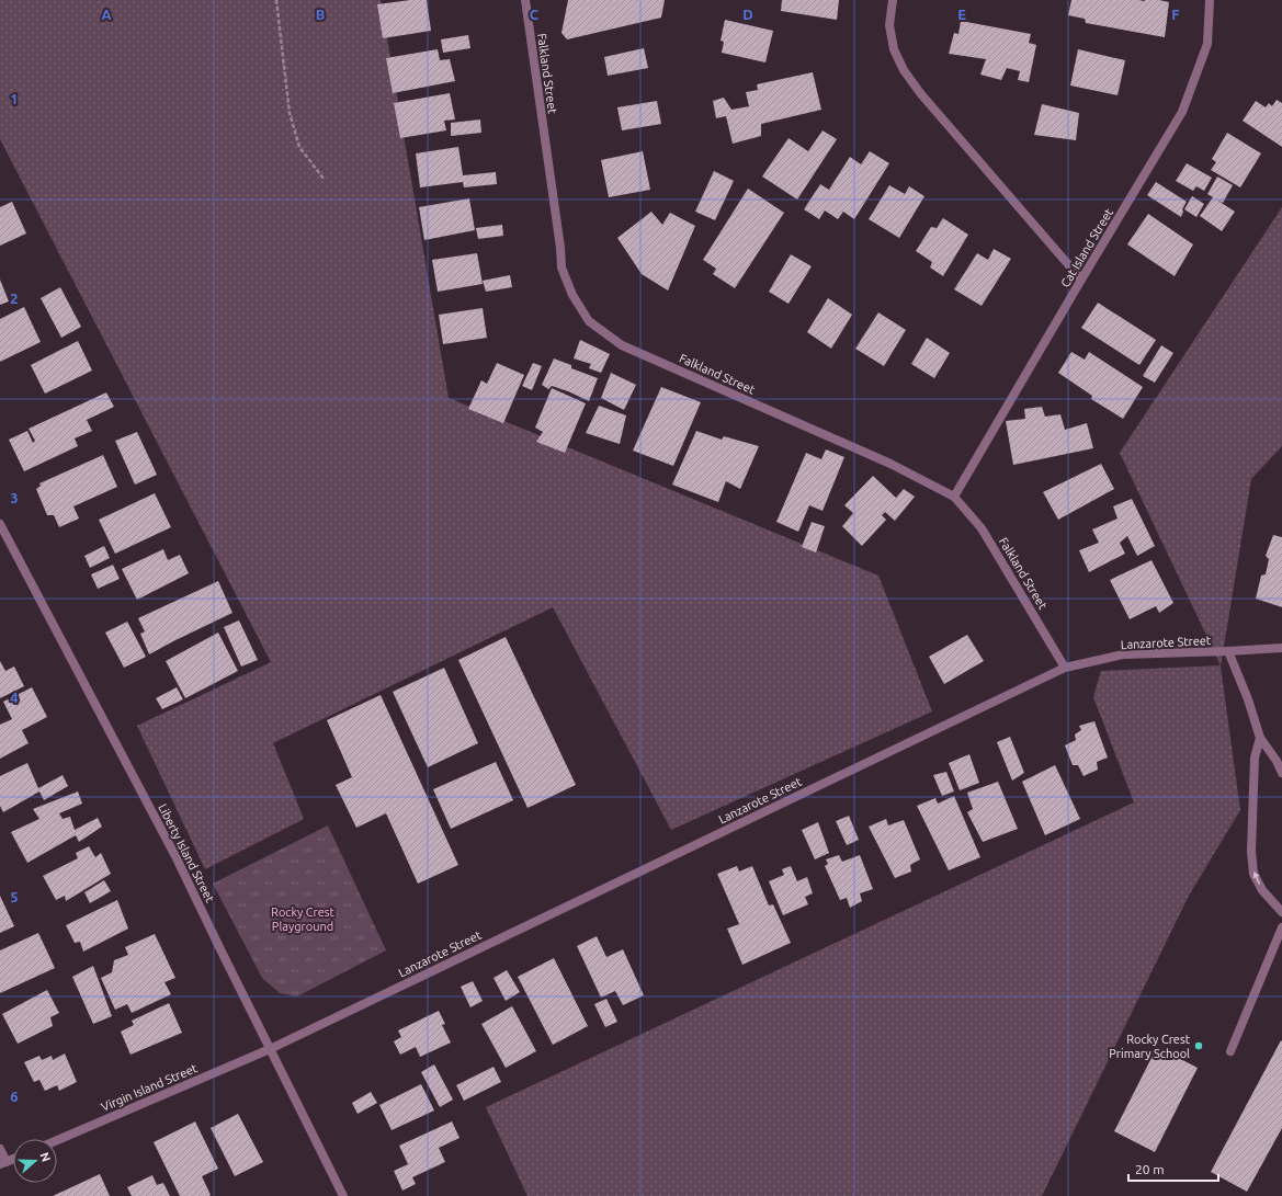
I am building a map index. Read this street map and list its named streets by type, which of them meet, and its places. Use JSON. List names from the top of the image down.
{
  "streets": {
    "street": [
      "Falkland Street",
      "Cat Island Street",
      "Lanzarote Street",
      "Liberty Island Street",
      "Virgin Island Street"
    ]
  },
  "crossings": [
    ["Falkland Street", "Cat Island Street"],
    ["Falkland Street", "Lanzarote Street"],
    ["Lanzarote Street", "Liberty Island Street"],
    ["Lanzarote Street", "Virgin Island Street"],
    ["Liberty Island Street", "Virgin Island Street"]
  ],
  "parks": ["Rocky Crest Playground"],
  "places": ["Rocky Crest Primary School"],
  "scale_bar": "20 m",
  "north": "right",
  "grid": {
    "columns": [
      "A",
      "B",
      "C",
      "D",
      "E",
      "F"
    ],
    "rows": [
      "1",
      "2",
      "3",
      "4",
      "5",
      "6"
    ]
  }
}
